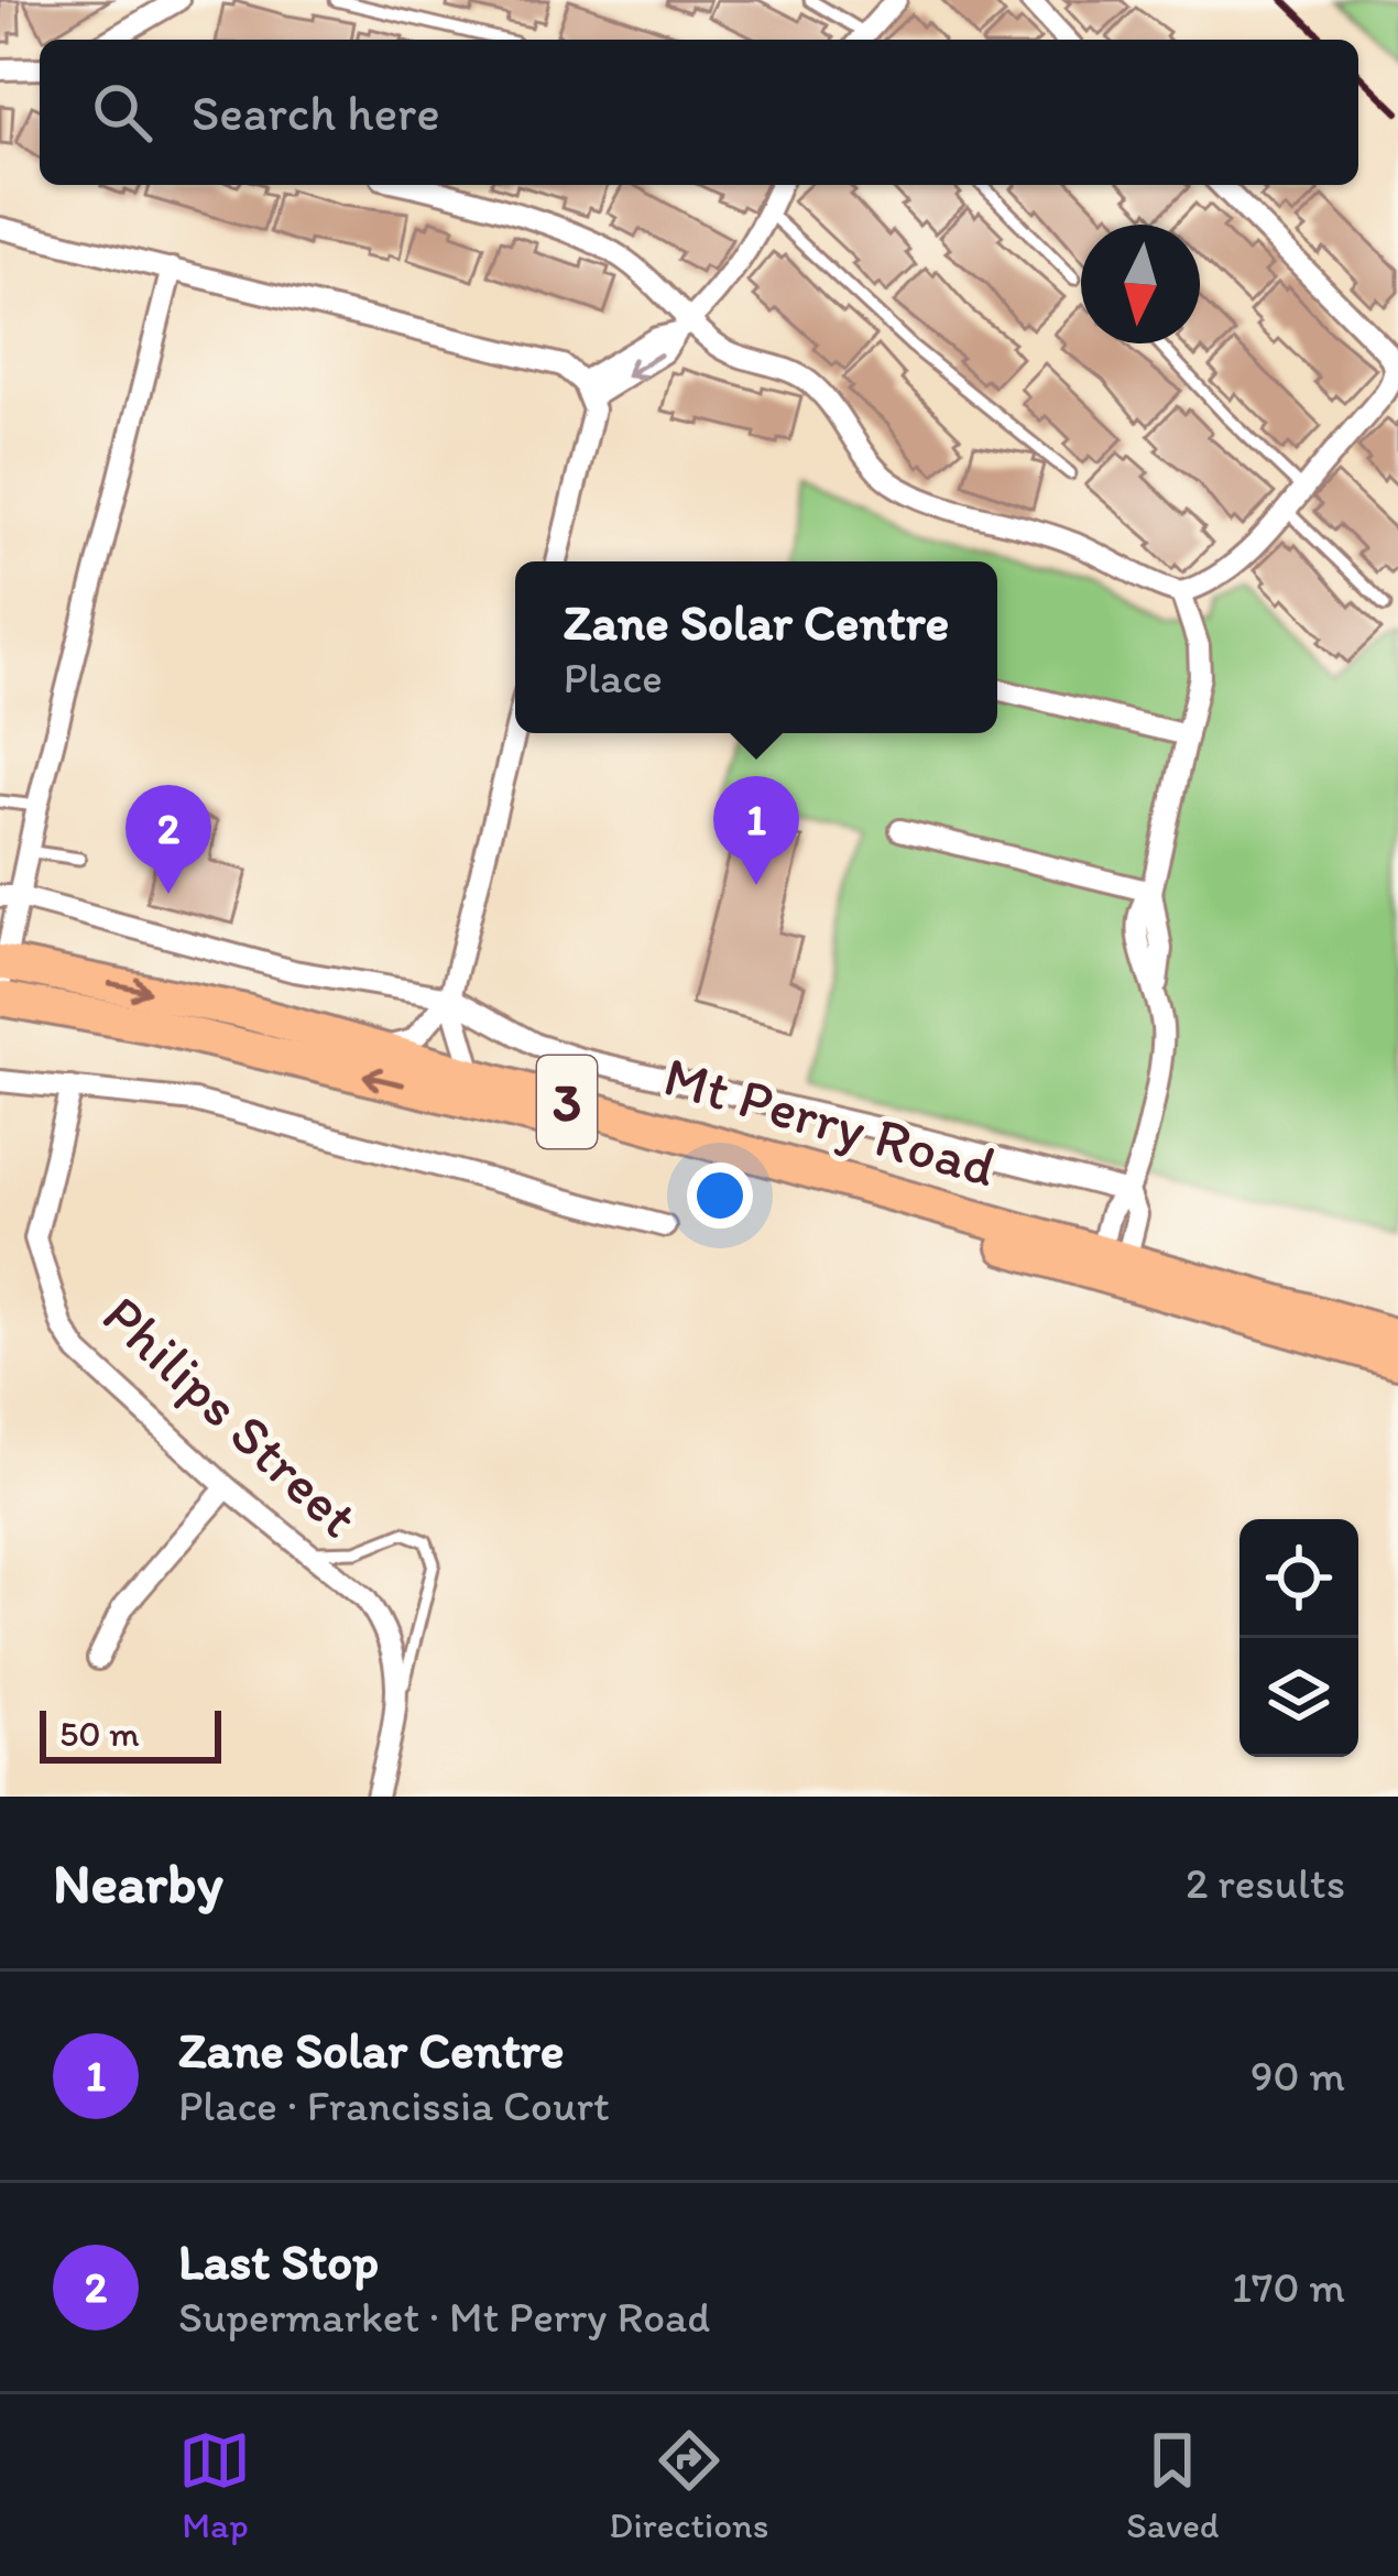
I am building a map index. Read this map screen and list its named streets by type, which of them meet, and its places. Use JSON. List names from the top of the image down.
{
  "streets": {
    "main road": ["3", "Mt Perry Road"],
    "street": ["Philips Street"]
  },
  "scale_bar": "50 m",
  "north": "bottom",
  "page": {
    "search": "Search here",
    "popup": ["Zane Solar Centre", "Place"],
    "pins": ["1", "2"],
    "scale": "50 m",
    "heading": ["Nearby", "2 results"],
    "list": [
      {
        "mark": "1",
        "name": "Zane Solar Centre",
        "note": "Place · Francissia Court",
        "value": "90 m"
      },
      {
        "mark": "2",
        "name": "Last Stop",
        "note": "Supermarket · Mt Perry Road",
        "value": "170 m"
      }
    ],
    "nav": ["Map", "Directions", "Saved"]
  }
}
